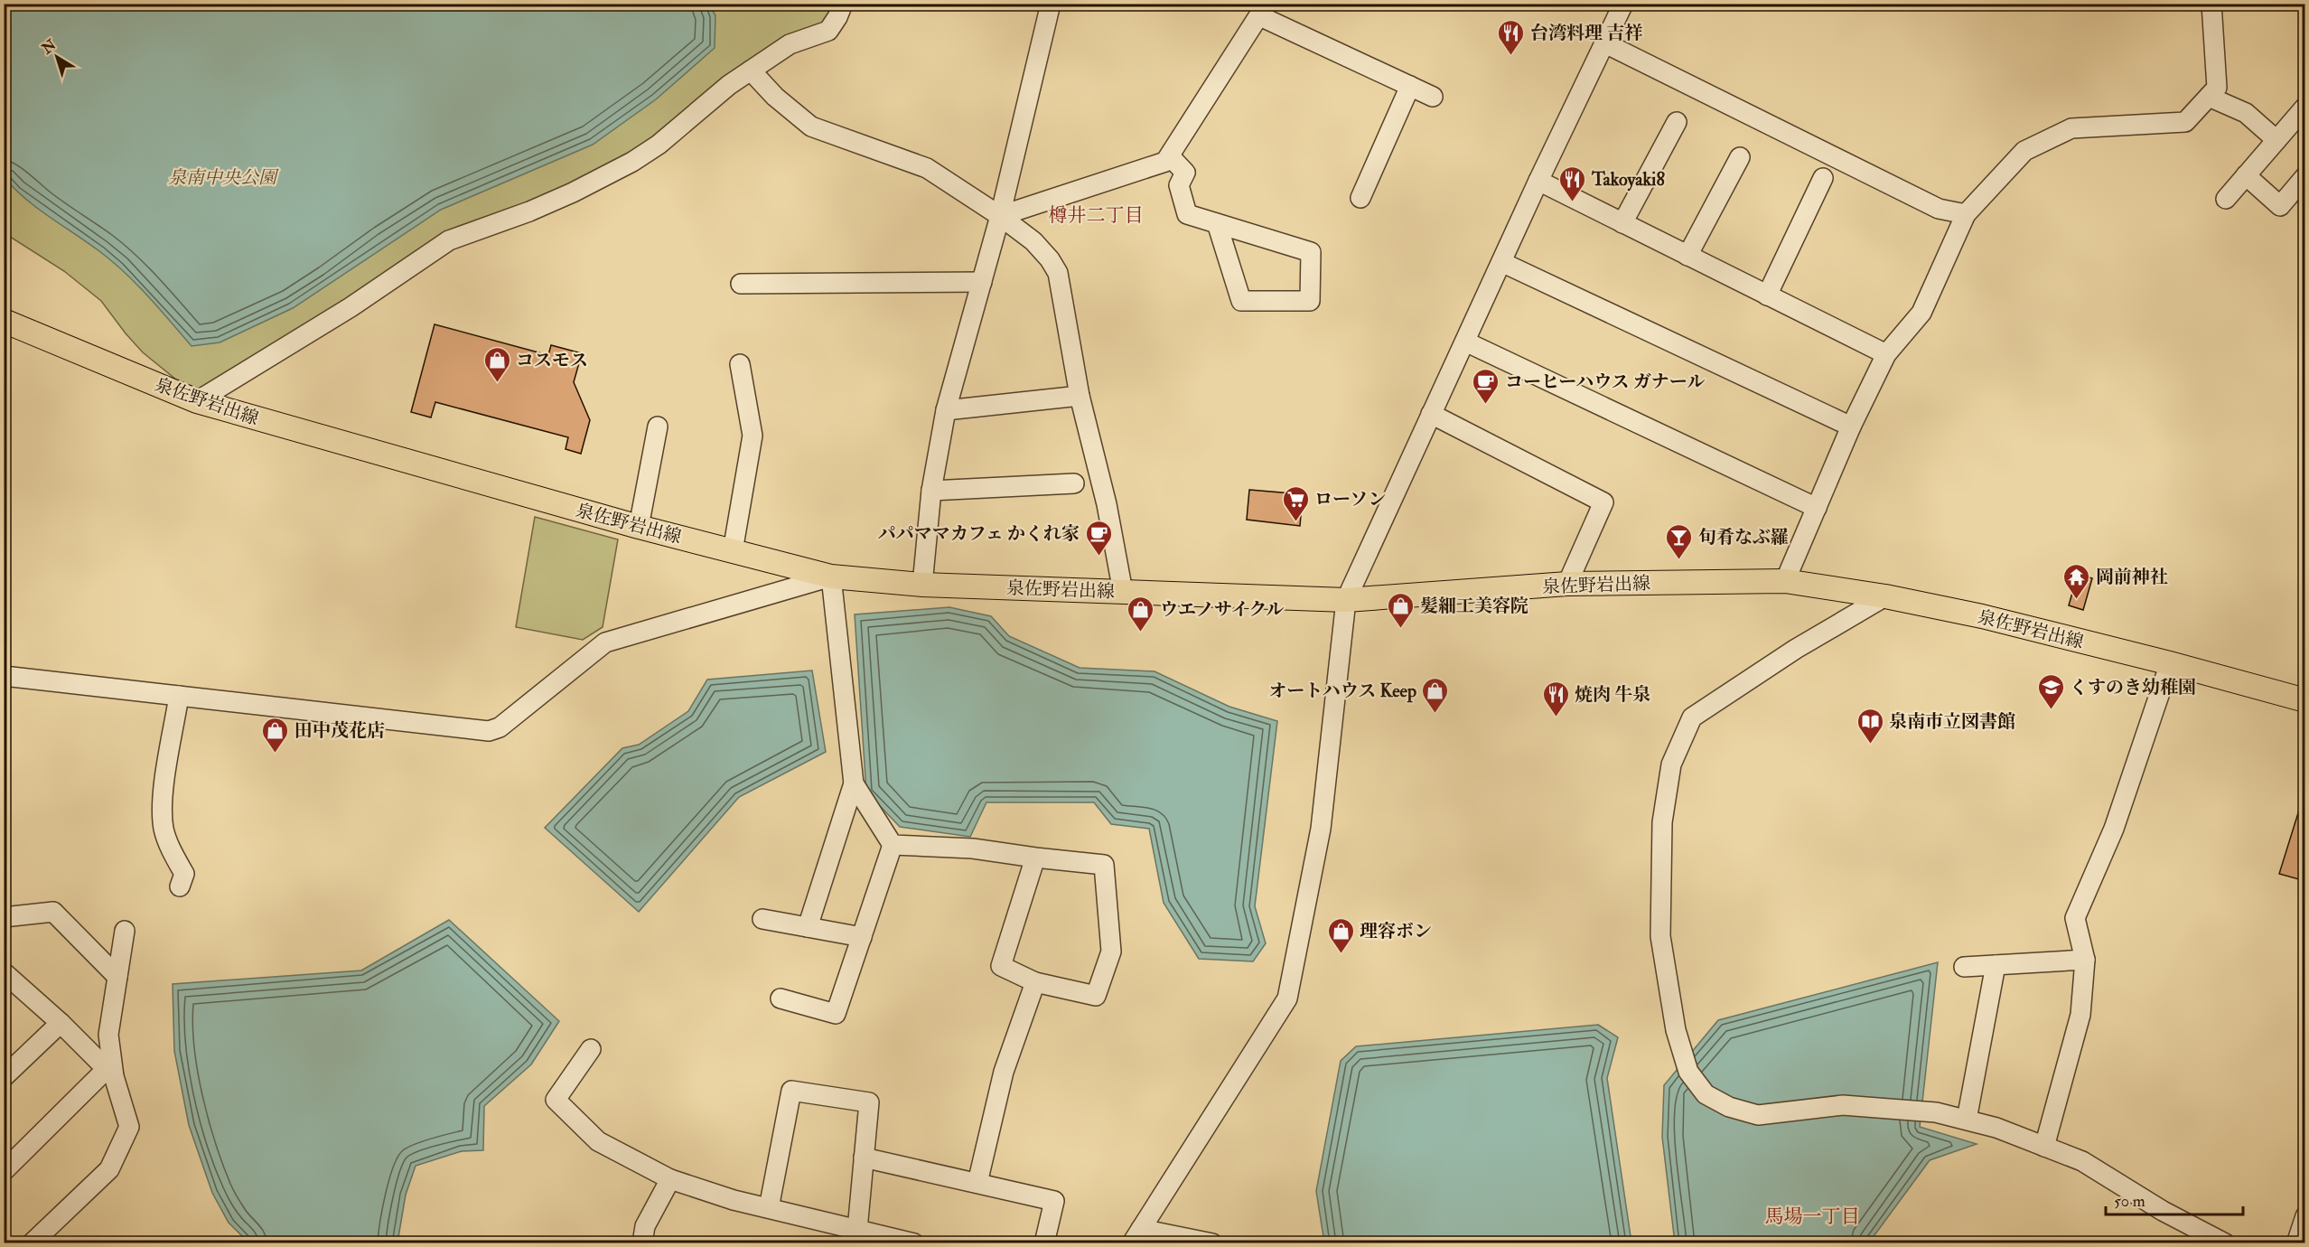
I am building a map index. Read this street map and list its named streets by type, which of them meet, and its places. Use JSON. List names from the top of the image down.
{
  "streets": {
    "main road": ["泉佐野岩出線"]
  },
  "districts": ["樽井二丁目", "馬場一丁目"],
  "parks": ["泉南中央公園"],
  "places": {
    "restaurant": ["台湾料理 吉祥", "Takoyaki8", "焼肉 牛泉"],
    "shop": [
      "コスモス",
      "髪細工美容院",
      "ウエノサイクル",
      "オートハウス Keep",
      "田中茂花店",
      "理容ボン"
    ],
    "cafe": ["コーヒーハウス ガナール", "パパママカフェ かくれ家"],
    "supermarket": ["ローソン"],
    "bar": ["旬肴なぶ羅"],
    "temple": ["岡前神社"],
    "school or university": ["くすのき幼稚園"],
    "library": ["泉南市立図書館"]
  },
  "scale_bar": "50 m",
  "north": "top left"
}
